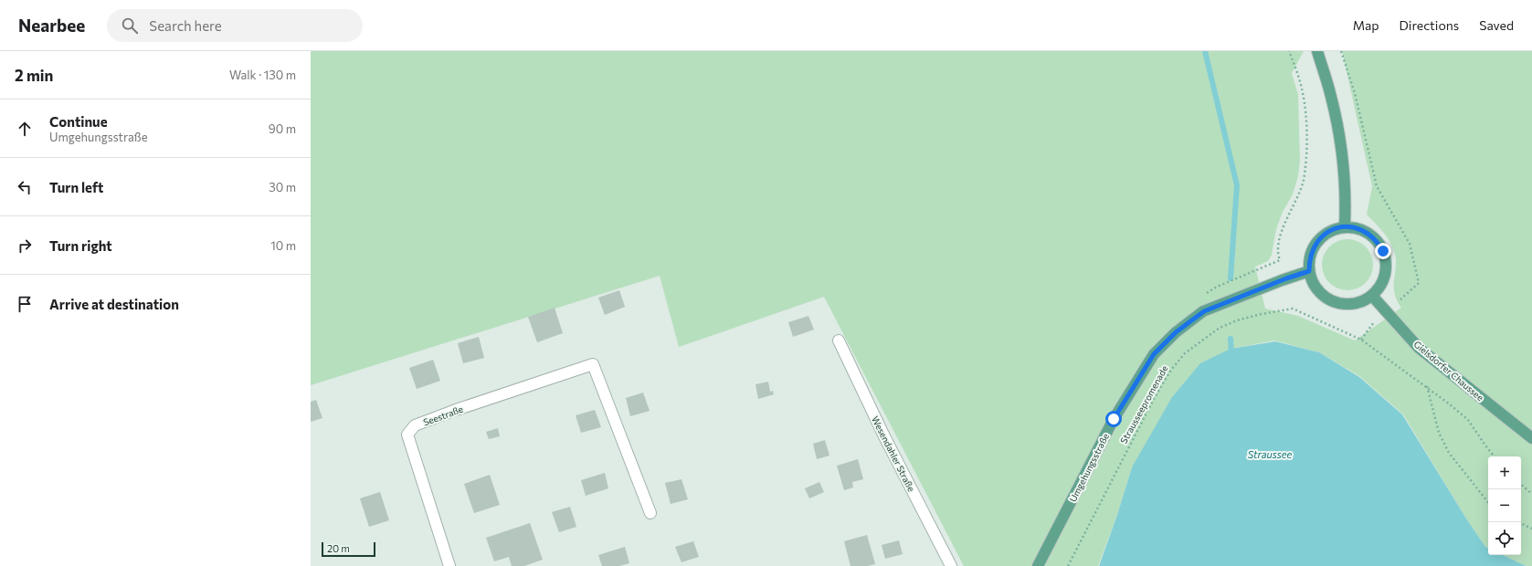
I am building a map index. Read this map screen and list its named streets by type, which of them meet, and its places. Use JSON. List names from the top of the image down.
{
  "streets": {
    "main road": ["Gielsdorfer Chaussee", "Umgehungsstraße"],
    "street": ["Seestraße", "Wesendahler Straße"],
    "path": ["Strausseepromenade"]
  },
  "crossings": [
    ["Gielsdorfer Chaussee", "Umgehungsstraße"]
  ],
  "water": ["Straussee"],
  "scale_bar": "20 m",
  "page": {
    "header": "Nearbee",
    "search": "Search here",
    "nav": ["Map", "Directions", "Saved"],
    "heading": ["2 min", "Walk · 130 m"],
    "list": [
      ["Continue", "Umgehungsstraße", "90 m"],
      ["Turn left", "30 m"],
      ["Turn right", "10 m"],
      "Arrive at destination"
    ],
    "map_buttons": ["+", "−"],
    "scale": "20 m"
  }
}
